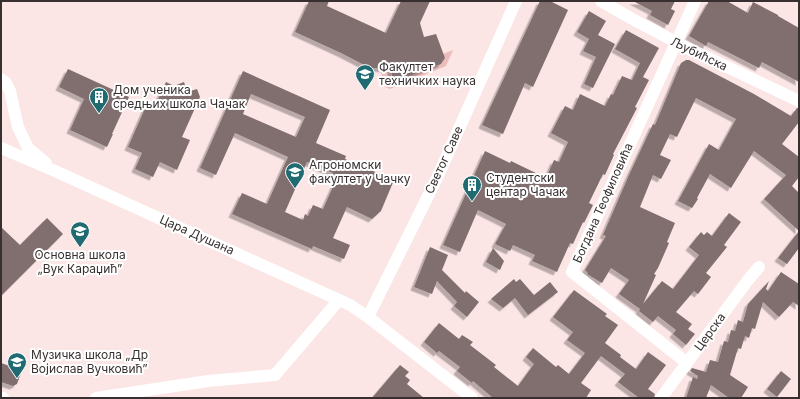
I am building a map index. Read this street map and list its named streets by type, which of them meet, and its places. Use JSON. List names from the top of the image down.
{
  "streets": {
    "street": [
      "Љубићска",
      "Светог Саве",
      "Богдана Теофиловића",
      "Цара Душана",
      "Церска"
    ]
  },
  "crossings": [
    ["Љубићска", "Богдана Теофиловића"],
    ["Светог Саве", "Цара Душана"],
    ["Богдана Теофиловића", "Церска"]
  ],
  "places": {
    "school or university": [
      "Факултет техничких наука",
      "Агрономски факултет у Чачку",
      "Основна школа „Вук Караџић”",
      "Музичка школа „Др Војислав Вучковић”"
    ],
    "building": ["Дом ученика средњих школа Чачак", "Студентски центар Чачак"]
  }
}
